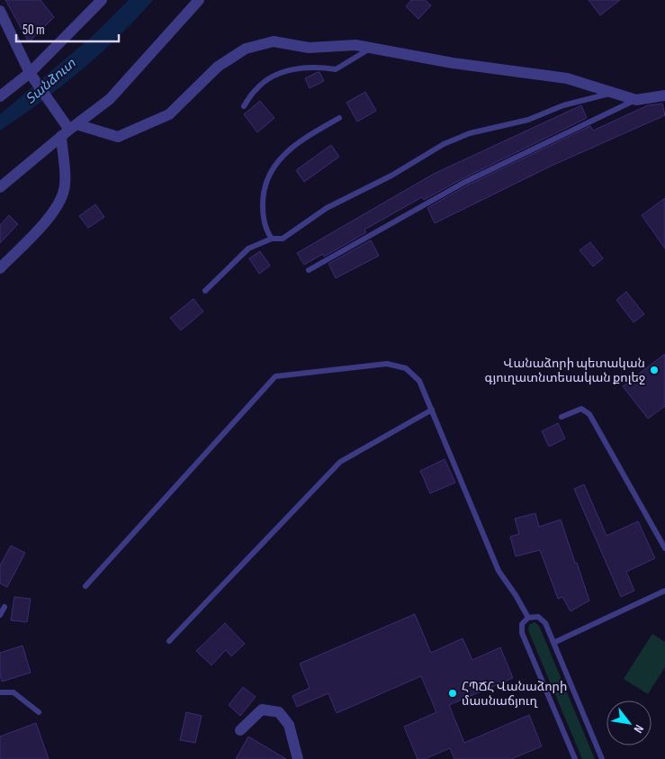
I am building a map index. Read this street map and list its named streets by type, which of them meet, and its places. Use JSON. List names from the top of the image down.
{
  "water": ["Տանձուտ"],
  "places": ["Վանաձորի պետական գյուղատնտեսական քոլեջ", "ՀՊՃՀ Վանաձորի մասնաճյուղ"],
  "scale_bar": "50 m",
  "north": "bottom right"
}
